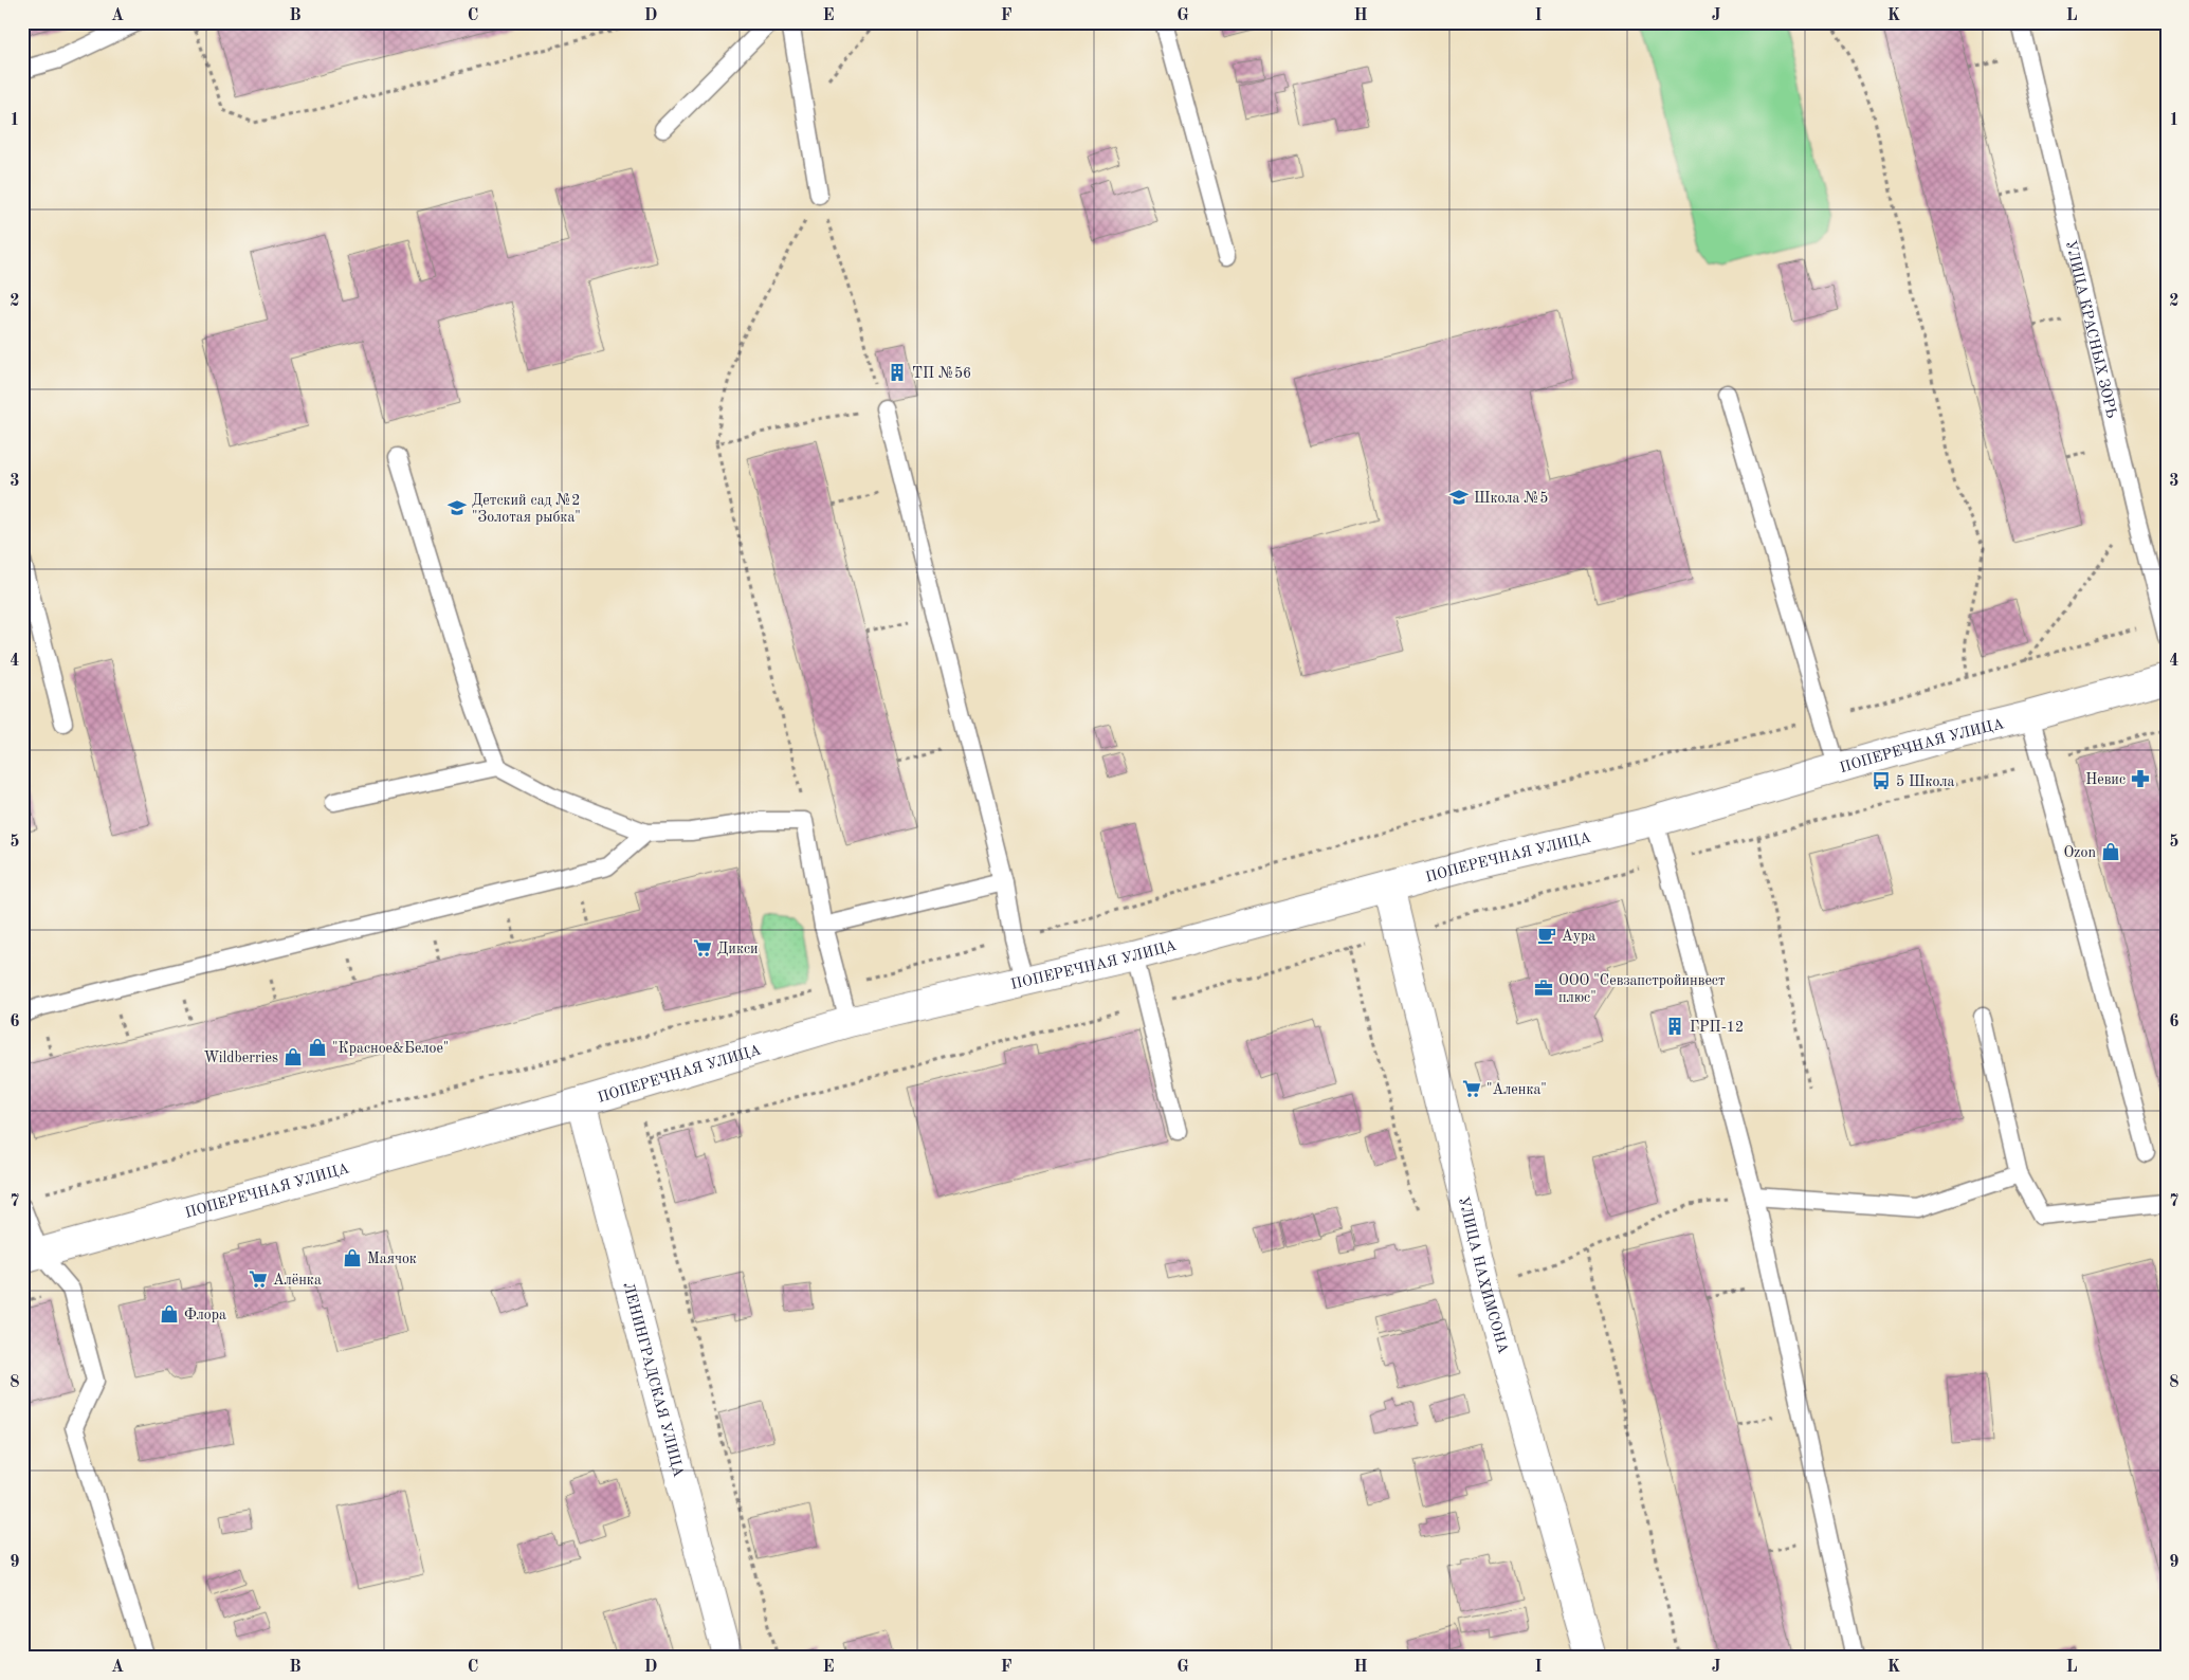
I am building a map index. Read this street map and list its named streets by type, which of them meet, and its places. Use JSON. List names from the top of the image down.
{
  "streets": {
    "main road": ["ПОПЕРЕЧНАЯ УЛИЦА", "УЛИЦА НАХИМСОНА", "ЛЕНИНГРАДСКАЯ УЛИЦА"],
    "lane": ["УЛИЦА КРАСНЫХ ЗОРЬ"]
  },
  "crossings": [
    ["ПОПЕРЕЧНАЯ УЛИЦА", "УЛИЦА НАХИМСОНА"],
    ["ПОПЕРЕЧНАЯ УЛИЦА", "ЛЕНИНГРАДСКАЯ УЛИЦА"]
  ],
  "places": {
    "building": ["ТП №56", "ГРП-12"],
    "school or university": ["Школа №5", "Детский сад №2 \"Золотая рыбка\""],
    "pharmacy": ["Невис"],
    "bus stop": ["5 Школа"],
    "shop": [
      "Ozon",
      "\"Красное&Белое\"",
      "Wildberries",
      "Маячок",
      "Флора"
    ],
    "cafe": ["Аура"],
    "supermarket": ["Дикси", "\"Аленка\"", "Алёнка"],
    "office": ["ООО \"Севзапстройинвест плюс\""]
  },
  "grid": {
    "columns": [
      "A",
      "B",
      "C",
      "D",
      "E",
      "F",
      "G",
      "H",
      "I",
      "J",
      "K",
      "L"
    ],
    "rows": [
      "1",
      "2",
      "3",
      "4",
      "5",
      "6",
      "7",
      "8",
      "9"
    ]
  }
}
